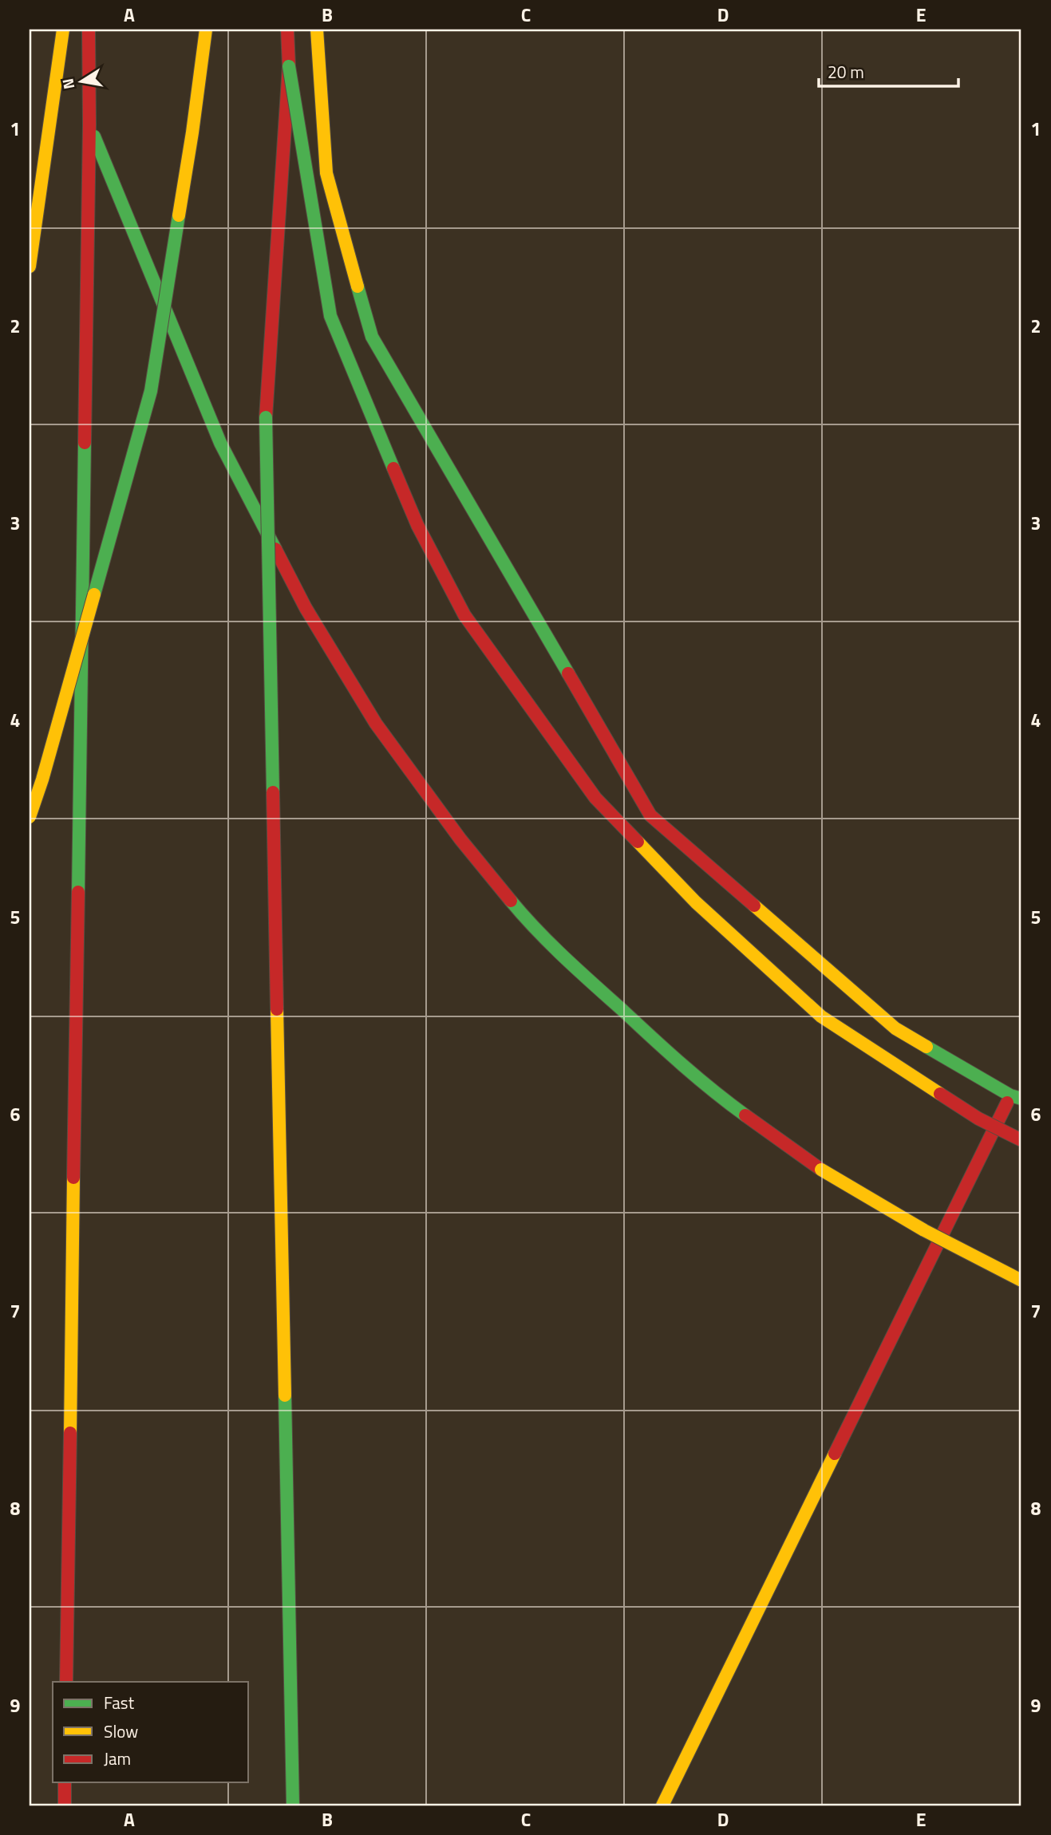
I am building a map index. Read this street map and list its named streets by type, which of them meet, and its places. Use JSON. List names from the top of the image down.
{
  "legend": ["Fast", "Slow", "Jam"],
  "scale_bar": "20 m",
  "north": "left",
  "grid": {
    "columns": [
      "A",
      "B",
      "C",
      "D",
      "E"
    ],
    "rows": [
      "1",
      "2",
      "3",
      "4",
      "5",
      "6",
      "7",
      "8",
      "9"
    ]
  }
}
